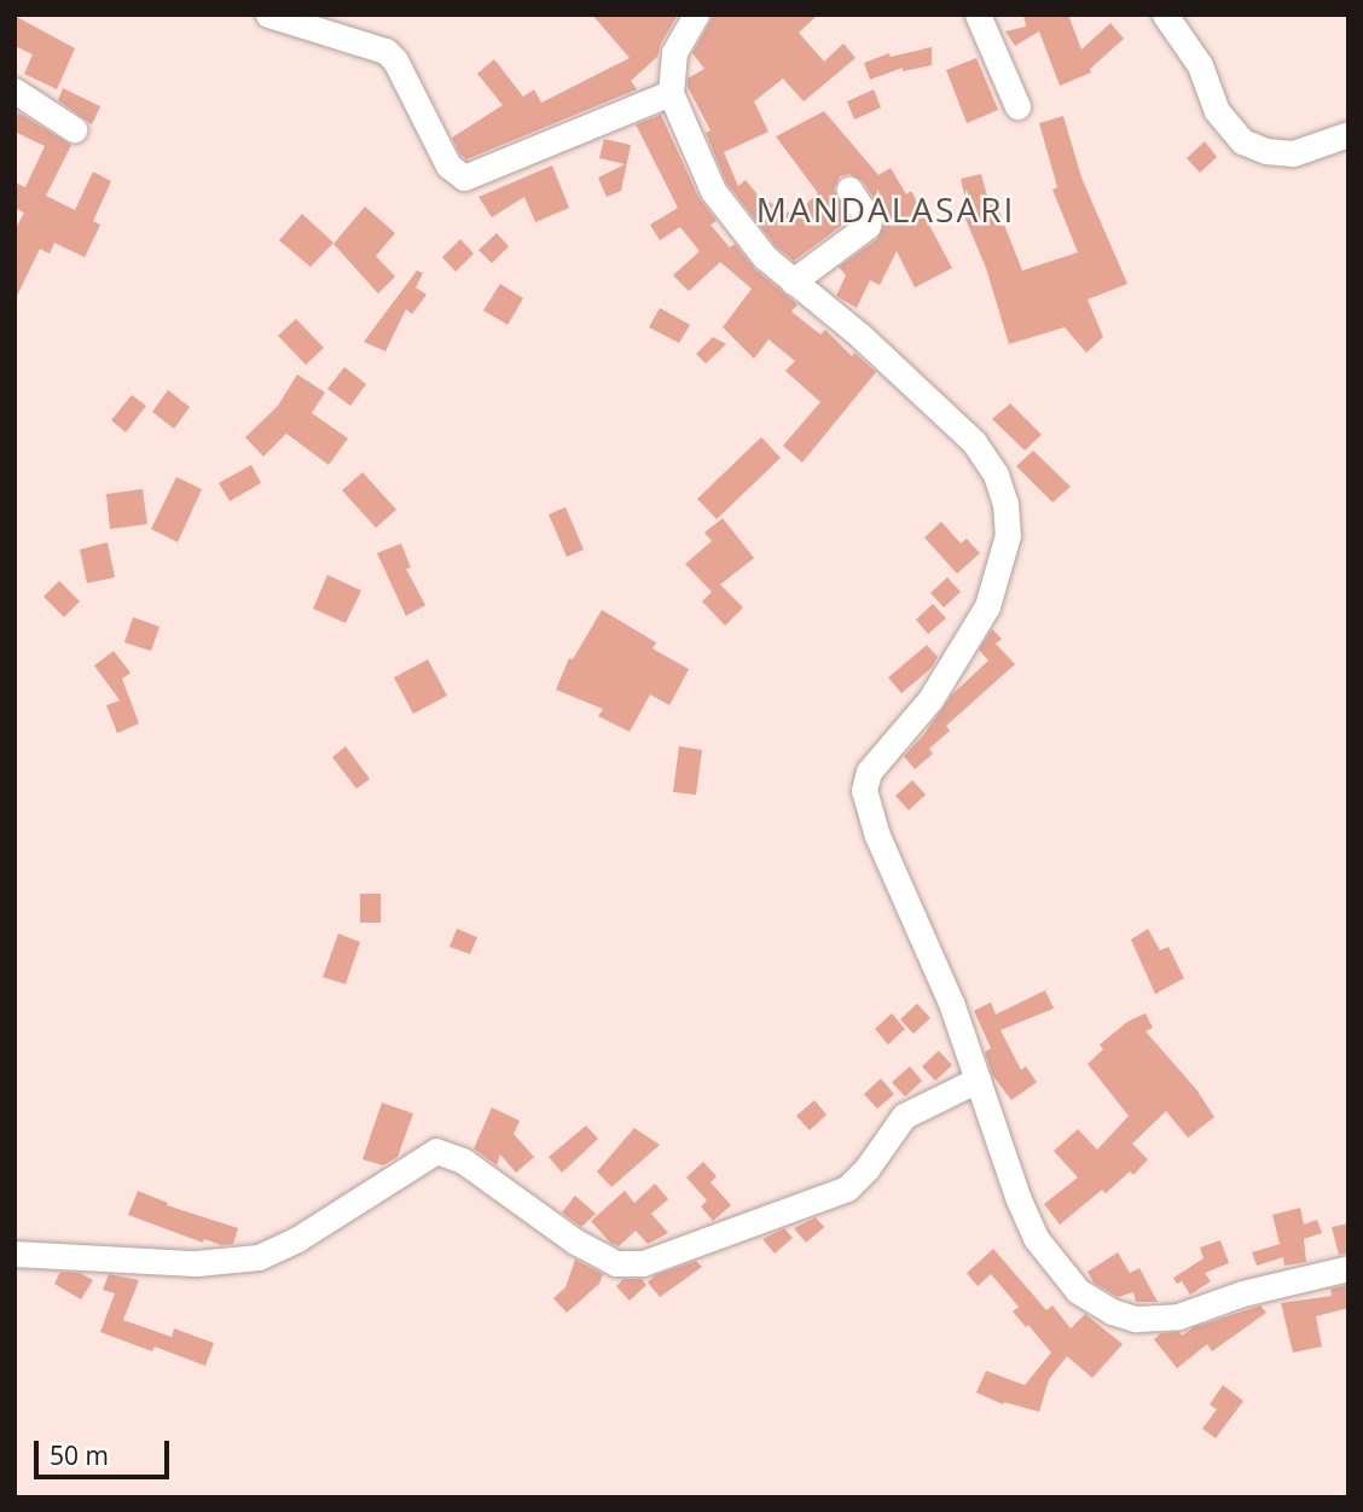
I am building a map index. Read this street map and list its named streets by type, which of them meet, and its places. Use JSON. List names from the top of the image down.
{
  "districts": ["MANDALASARI"],
  "scale_bar": "50 m"
}
